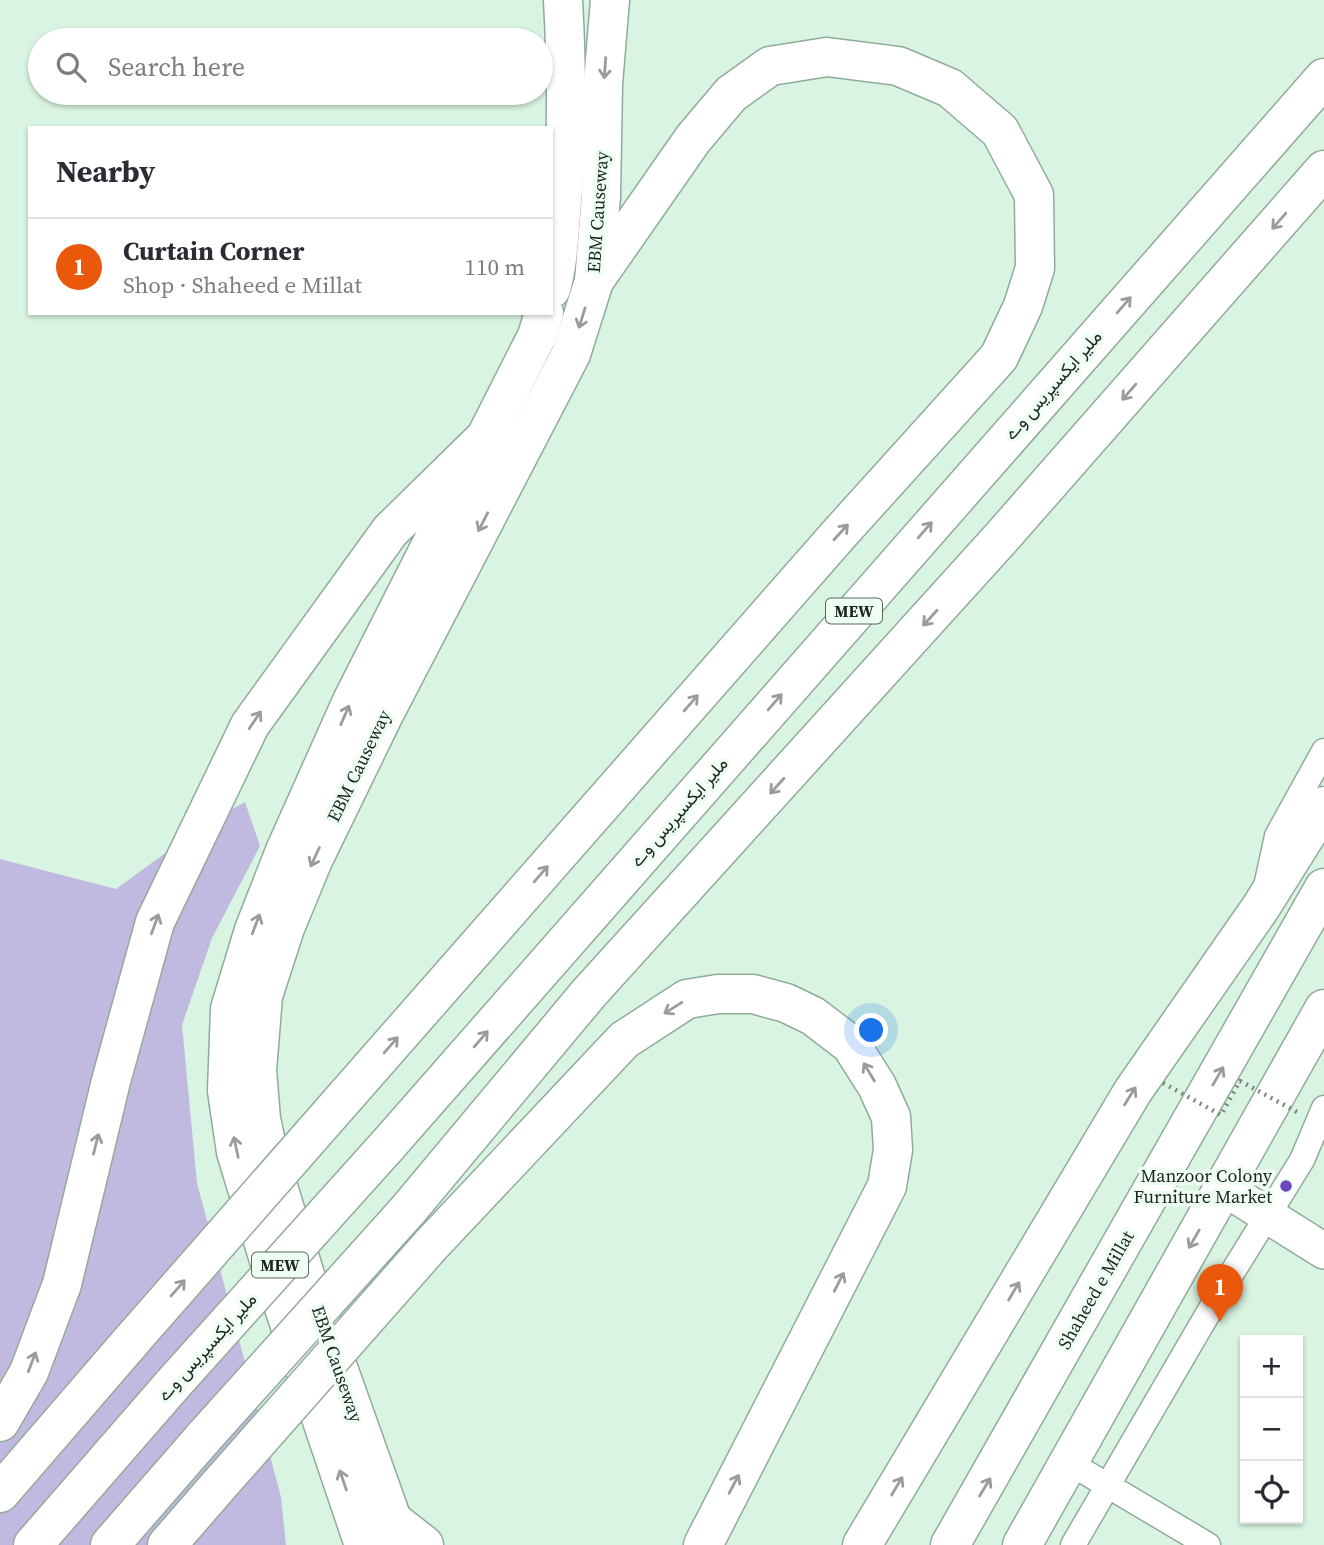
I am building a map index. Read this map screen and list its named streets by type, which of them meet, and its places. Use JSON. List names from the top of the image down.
{
  "streets": {
    "main road": [
      "EBM Causeway",
      "ملیر ایکسپریس وے",
      "MEW",
      "Shaheed e Millat"
    ]
  },
  "places": ["Manzoor Colony Furniture Market"],
  "page": {
    "search": "Search here",
    "heading": "Nearby",
    "list": [
      {
        "mark": "1",
        "name": "Curtain Corner",
        "note": "Shop · Shaheed e Millat",
        "value": "110 m"
      }
    ],
    "pins": "1",
    "map_buttons": ["+", "−"]
  }
}
